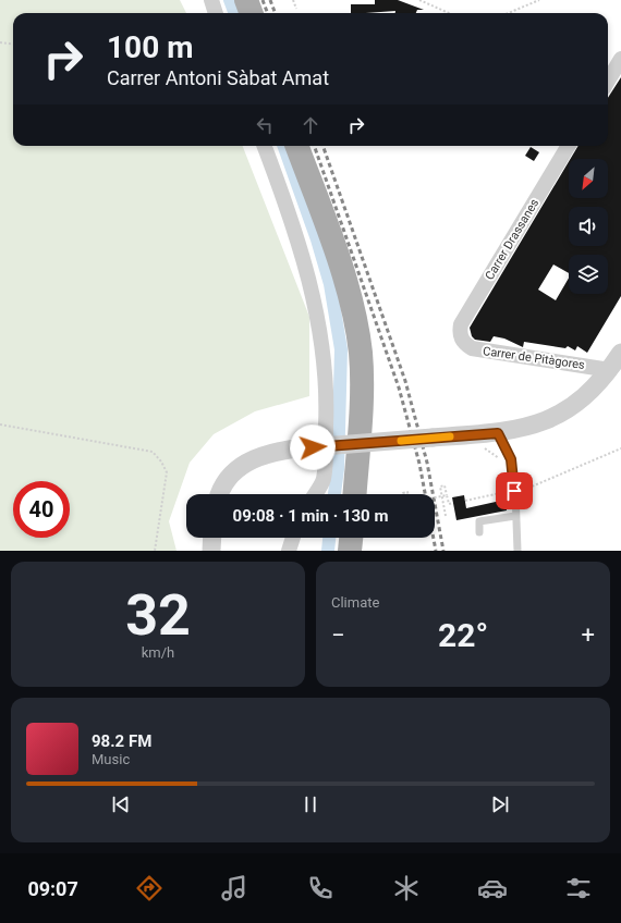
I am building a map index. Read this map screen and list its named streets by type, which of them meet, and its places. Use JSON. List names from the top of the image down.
{
  "streets": {
    "street": ["Carrer Drassanes", "Carrer de Pitàgores"]
  },
  "crossings": [
    ["Carrer Drassanes", "Carrer de Pitàgores"]
  ],
  "north": "bottom left",
  "page": {
    "turn": ["100 m", "Carrer Antoni Sàbat Amat"],
    "limit": "40",
    "trip": "09:08 · 1 min · 130 m",
    "tile": [
      ["32", "km/h"],
      "Climate"
    ],
    "heat": ["−", "22°", "+"],
    "song": ["98.2 FM", "Music"],
    "tabs": "09:07"
  }
}
